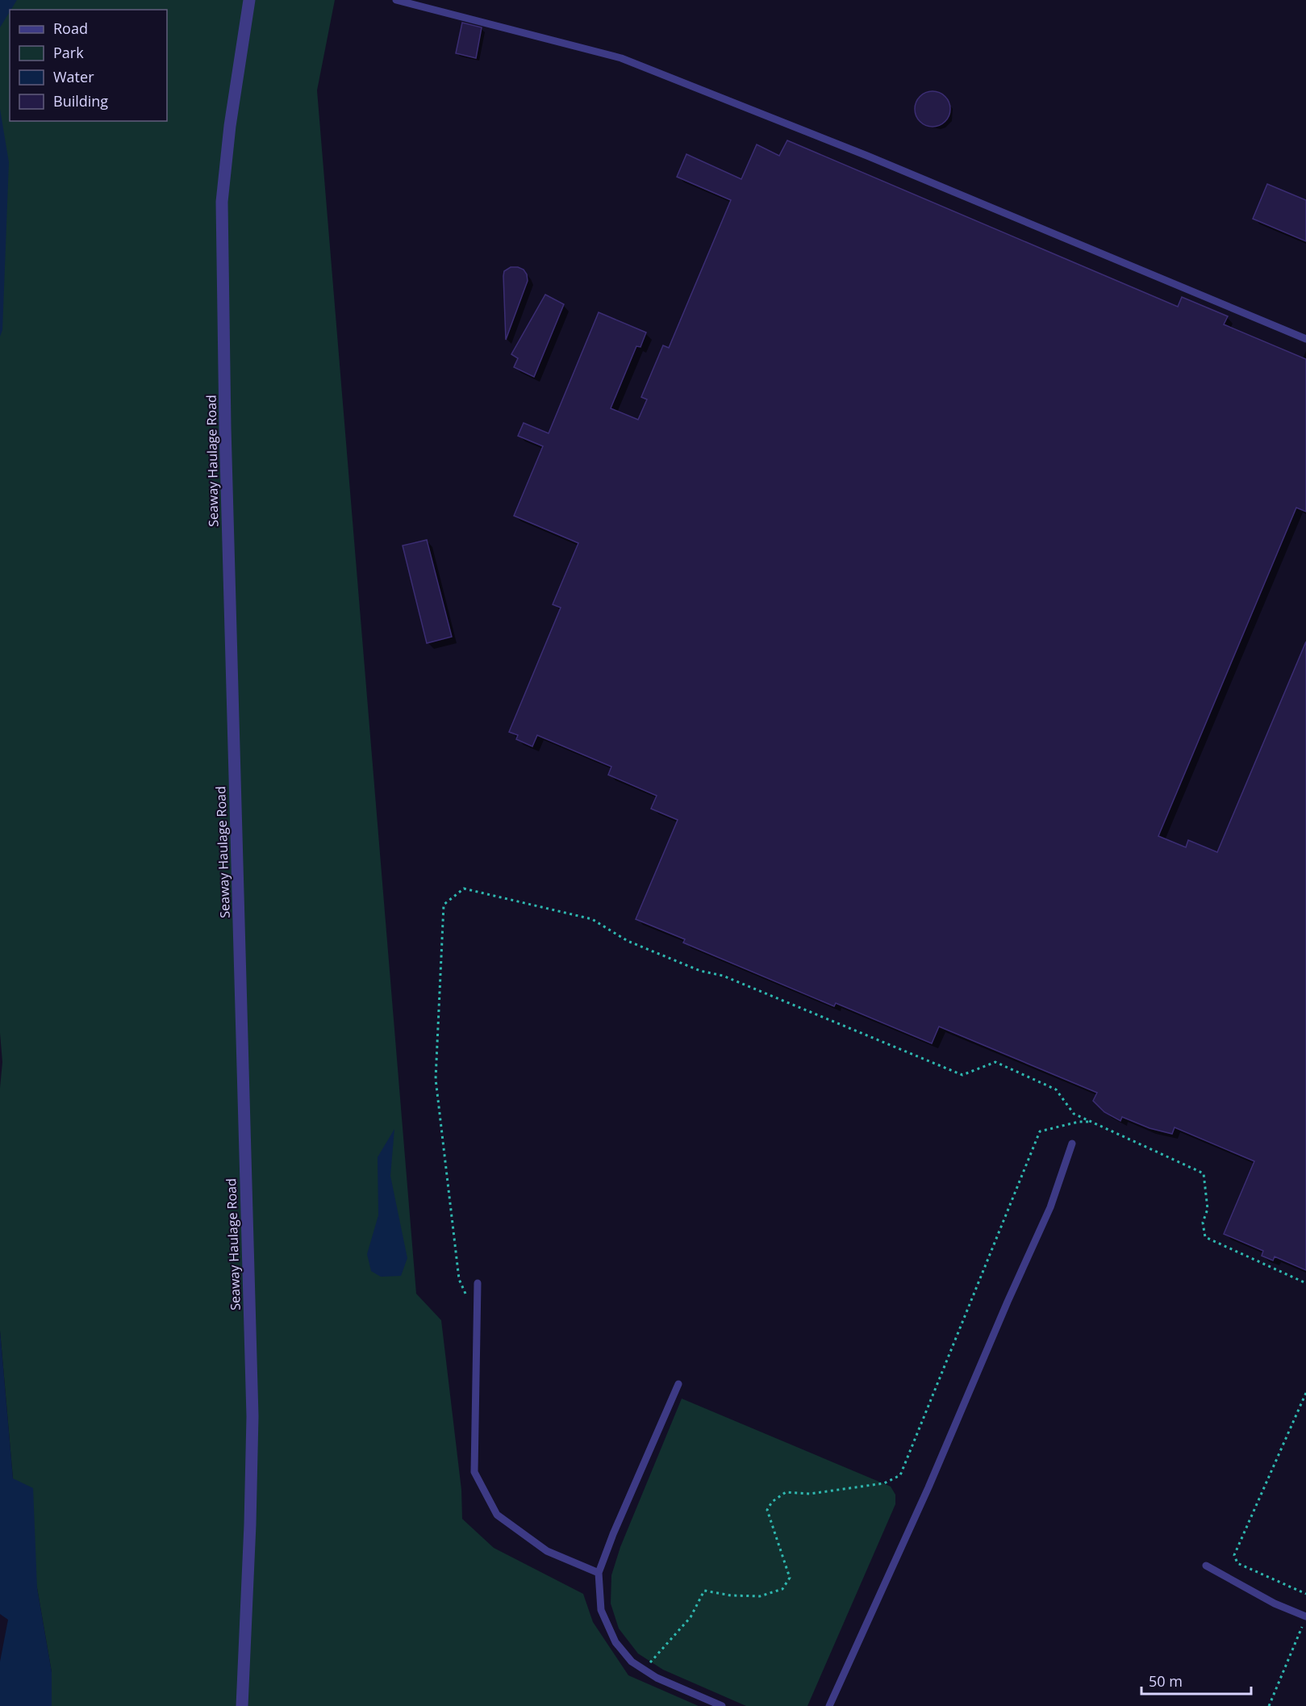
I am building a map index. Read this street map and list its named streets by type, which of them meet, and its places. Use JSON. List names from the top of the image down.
{
  "streets": {
    "street": ["Seaway Haulage Road"]
  },
  "legend": [
    "Road",
    "Park",
    "Water",
    "Building"
  ],
  "scale_bar": "50 m"
}
